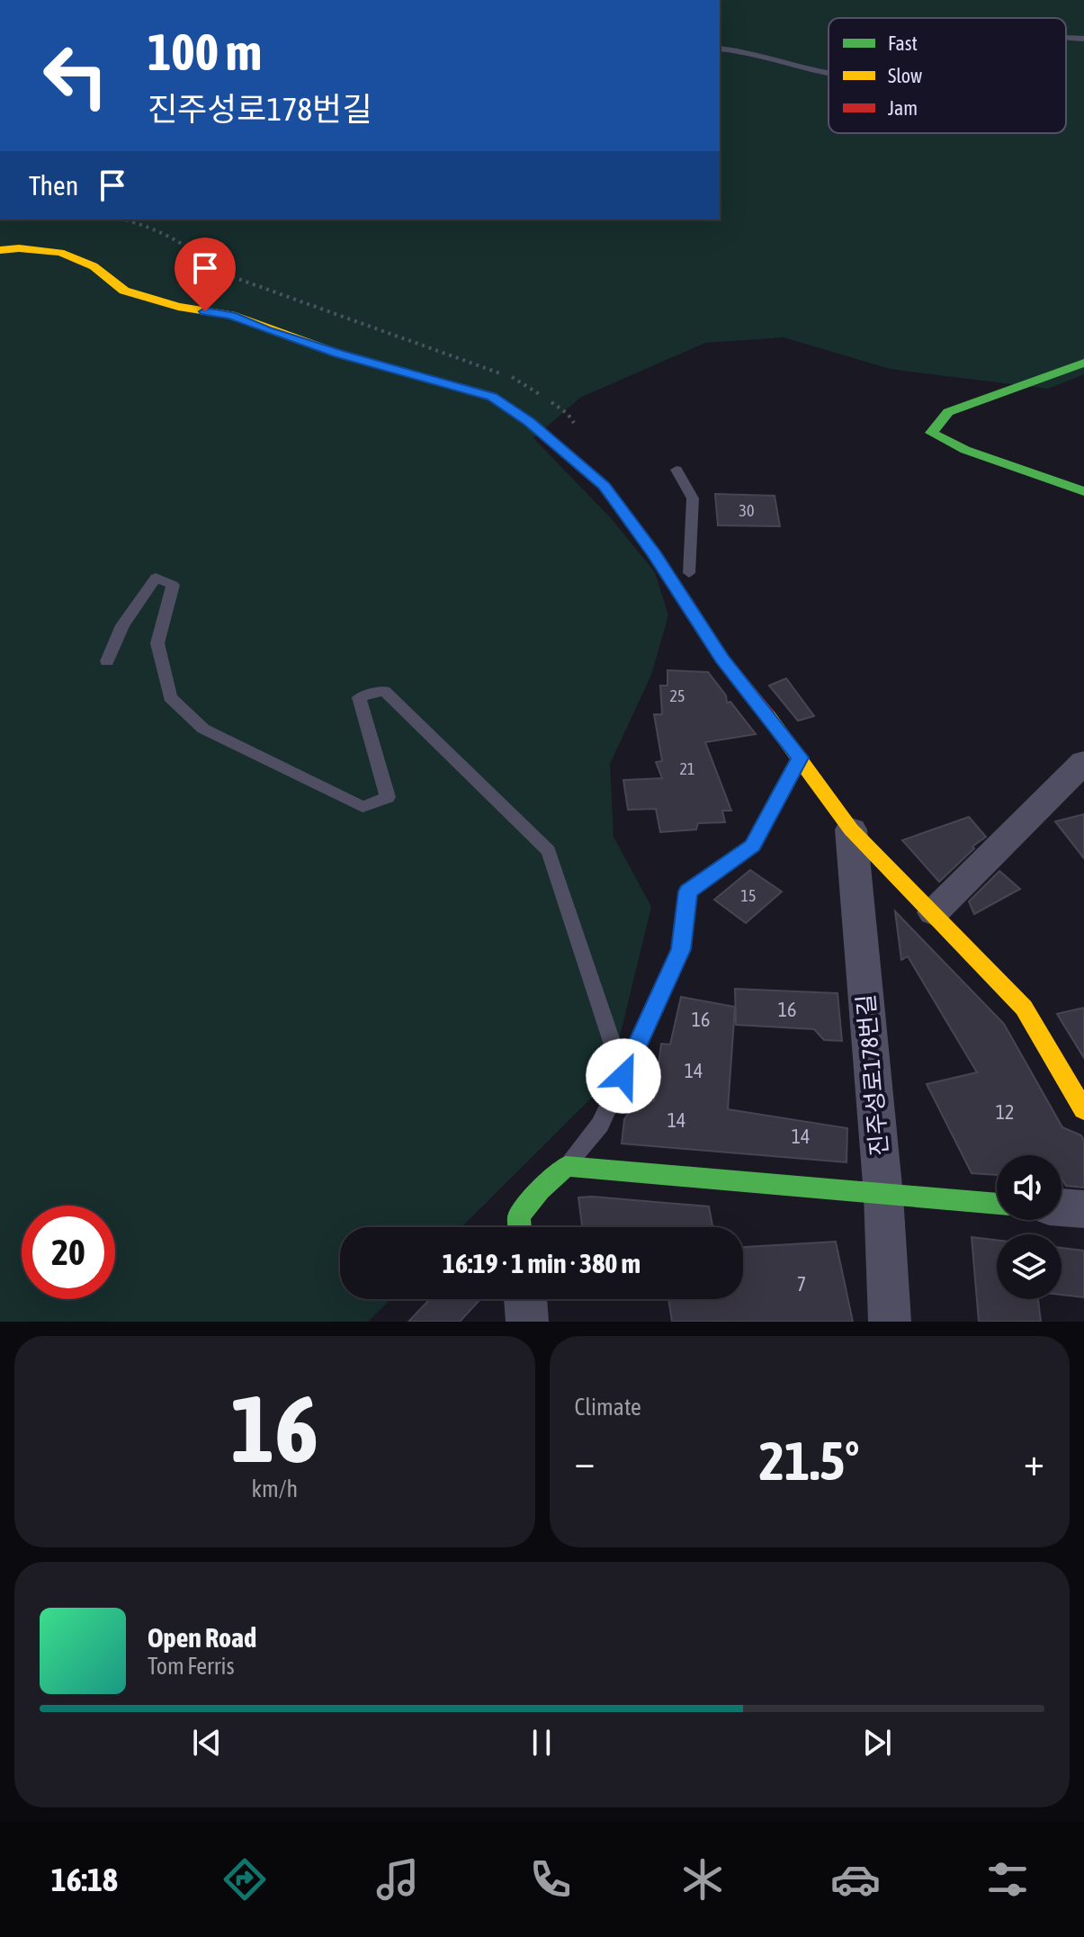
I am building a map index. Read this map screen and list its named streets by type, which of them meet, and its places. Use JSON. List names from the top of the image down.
{
  "streets": {
    "street": ["진주성로178번길"]
  },
  "house_numbers": [
    "30",
    "25",
    "21",
    "15",
    "16",
    "16",
    "14",
    "12",
    "14",
    "14",
    "7"
  ],
  "legend": ["Fast", "Slow", "Jam"],
  "page": {
    "turn": ["100 m", "진주성로178번길"],
    "then": "Then",
    "limit": "20",
    "trip": "16:19 · 1 min · 380 m",
    "tile": [
      ["16", "km/h"],
      "Climate"
    ],
    "heat": ["−", "21.5°", "+"],
    "song": ["Open Road", "Tom Ferris"],
    "tabs": "16:18"
  }
}
